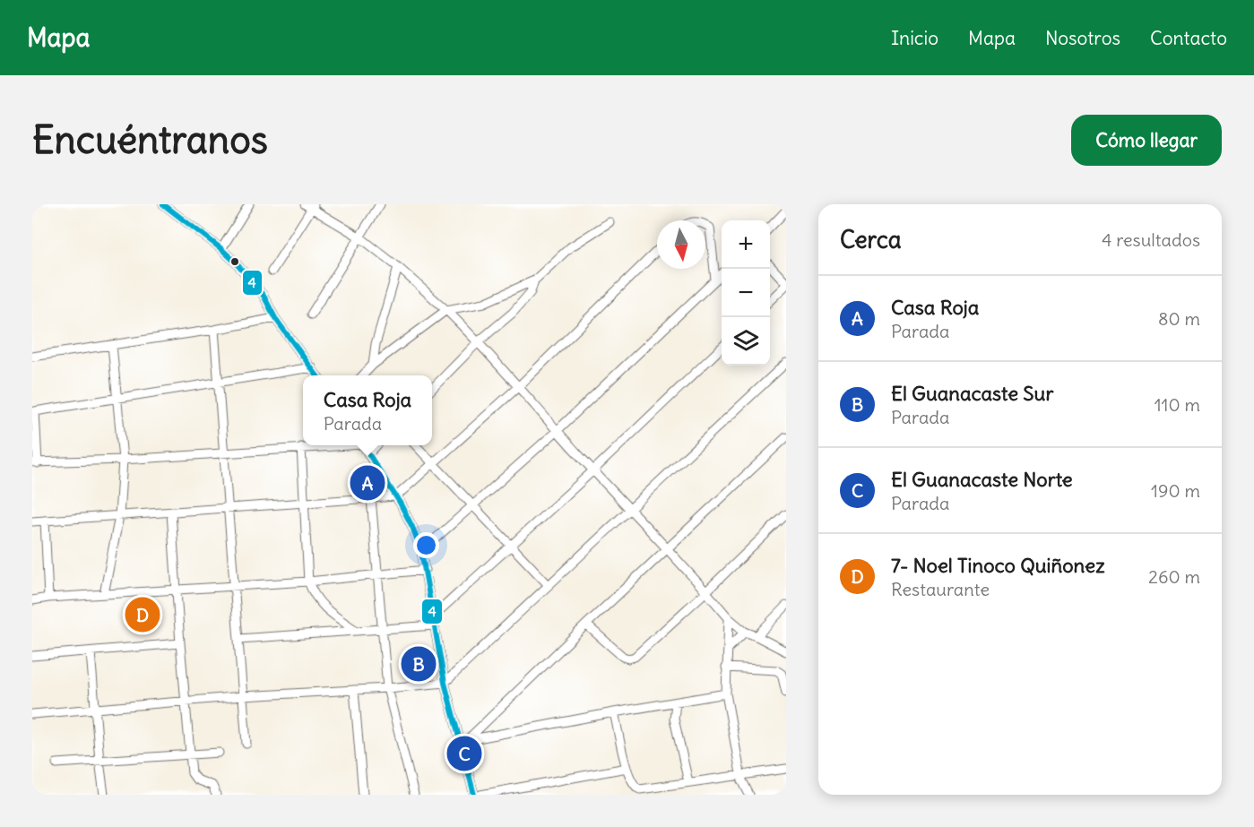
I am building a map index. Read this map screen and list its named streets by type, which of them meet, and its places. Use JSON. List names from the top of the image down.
{
  "lines": ["transit line 4"],
  "north": "bottom",
  "page": {
    "header": "Mapa",
    "nav": [
      "Inicio",
      "Mapa",
      "Nosotros",
      "Contacto"
    ],
    "buttons": "Cómo llegar",
    "title": "Encuéntranos",
    "heading": ["Cerca", "4 resultados"],
    "map_buttons": ["+", "−"],
    "list": [
      {
        "mark": "A",
        "name": "Casa Roja",
        "note": "Parada",
        "value": "80 m"
      },
      {
        "mark": "B",
        "name": "El Guanacaste Sur",
        "note": "Parada",
        "value": "110 m"
      },
      {
        "mark": "C",
        "name": "El Guanacaste Norte",
        "note": "Parada",
        "value": "190 m"
      },
      {
        "mark": "D",
        "name": "7- Noel Tinoco Quiñonez",
        "note": "Restaurante",
        "value": "260 m"
      }
    ],
    "popup": ["Casa Roja", "Parada"],
    "pins": [
      "A",
      "D",
      "B",
      "C"
    ]
  }
}
